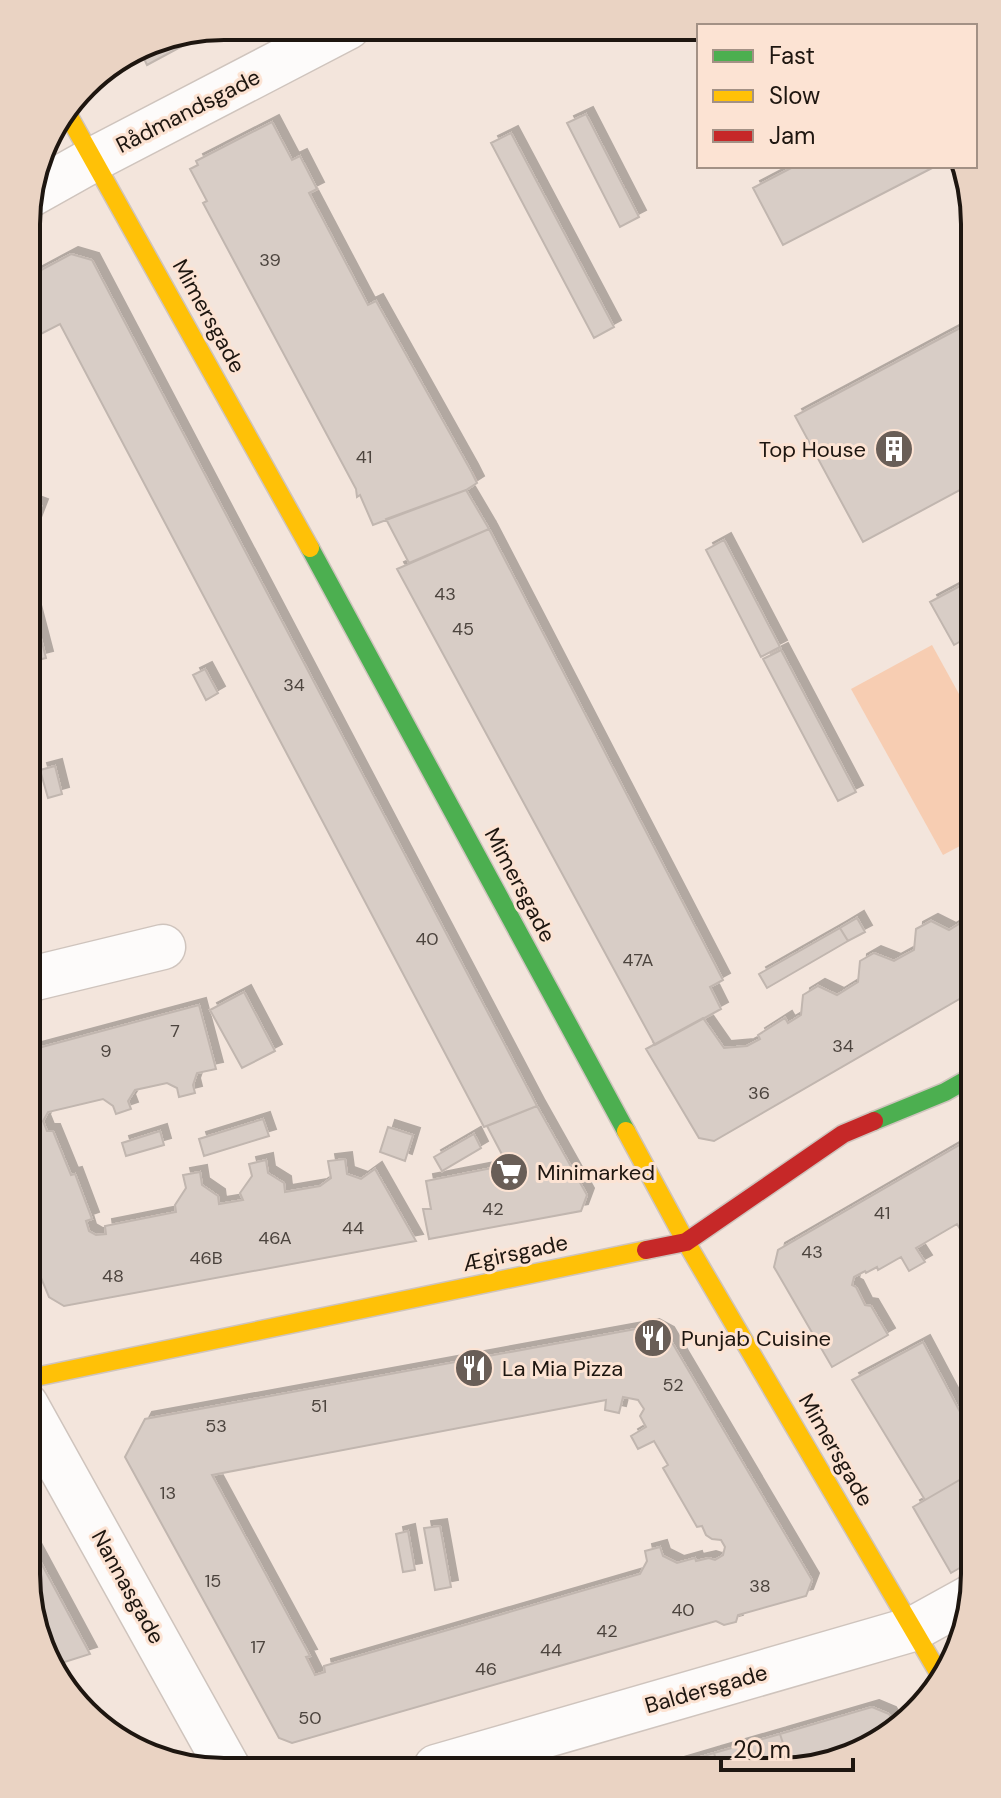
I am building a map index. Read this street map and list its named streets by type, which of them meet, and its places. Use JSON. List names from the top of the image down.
{
  "streets": {
    "street": [
      "Rådmandsgade",
      "Mimersgade",
      "Ægirsgade",
      "Nannasgade",
      "Baldersgade"
    ]
  },
  "crossings": [
    ["Rådmandsgade", "Mimersgade"],
    ["Mimersgade", "Ægirsgade"],
    ["Mimersgade", "Baldersgade"]
  ],
  "places": {
    "building": ["Top House"],
    "supermarket": ["Minimarked"],
    "restaurant": ["Punjab Cuisine", "La Mia Pizza"]
  },
  "house_numbers": [
    "39",
    "41",
    "43",
    "45",
    "34",
    "40",
    "47A",
    "7",
    "34",
    "9",
    "36",
    "42",
    "41",
    "44",
    "46A",
    "43",
    "46B",
    "48",
    "52",
    "51",
    "53",
    "13",
    "15",
    "38",
    "40",
    "42",
    "17",
    "44",
    "46",
    "50"
  ],
  "legend": ["Fast", "Slow", "Jam"],
  "scale_bar": "20 m"
}
